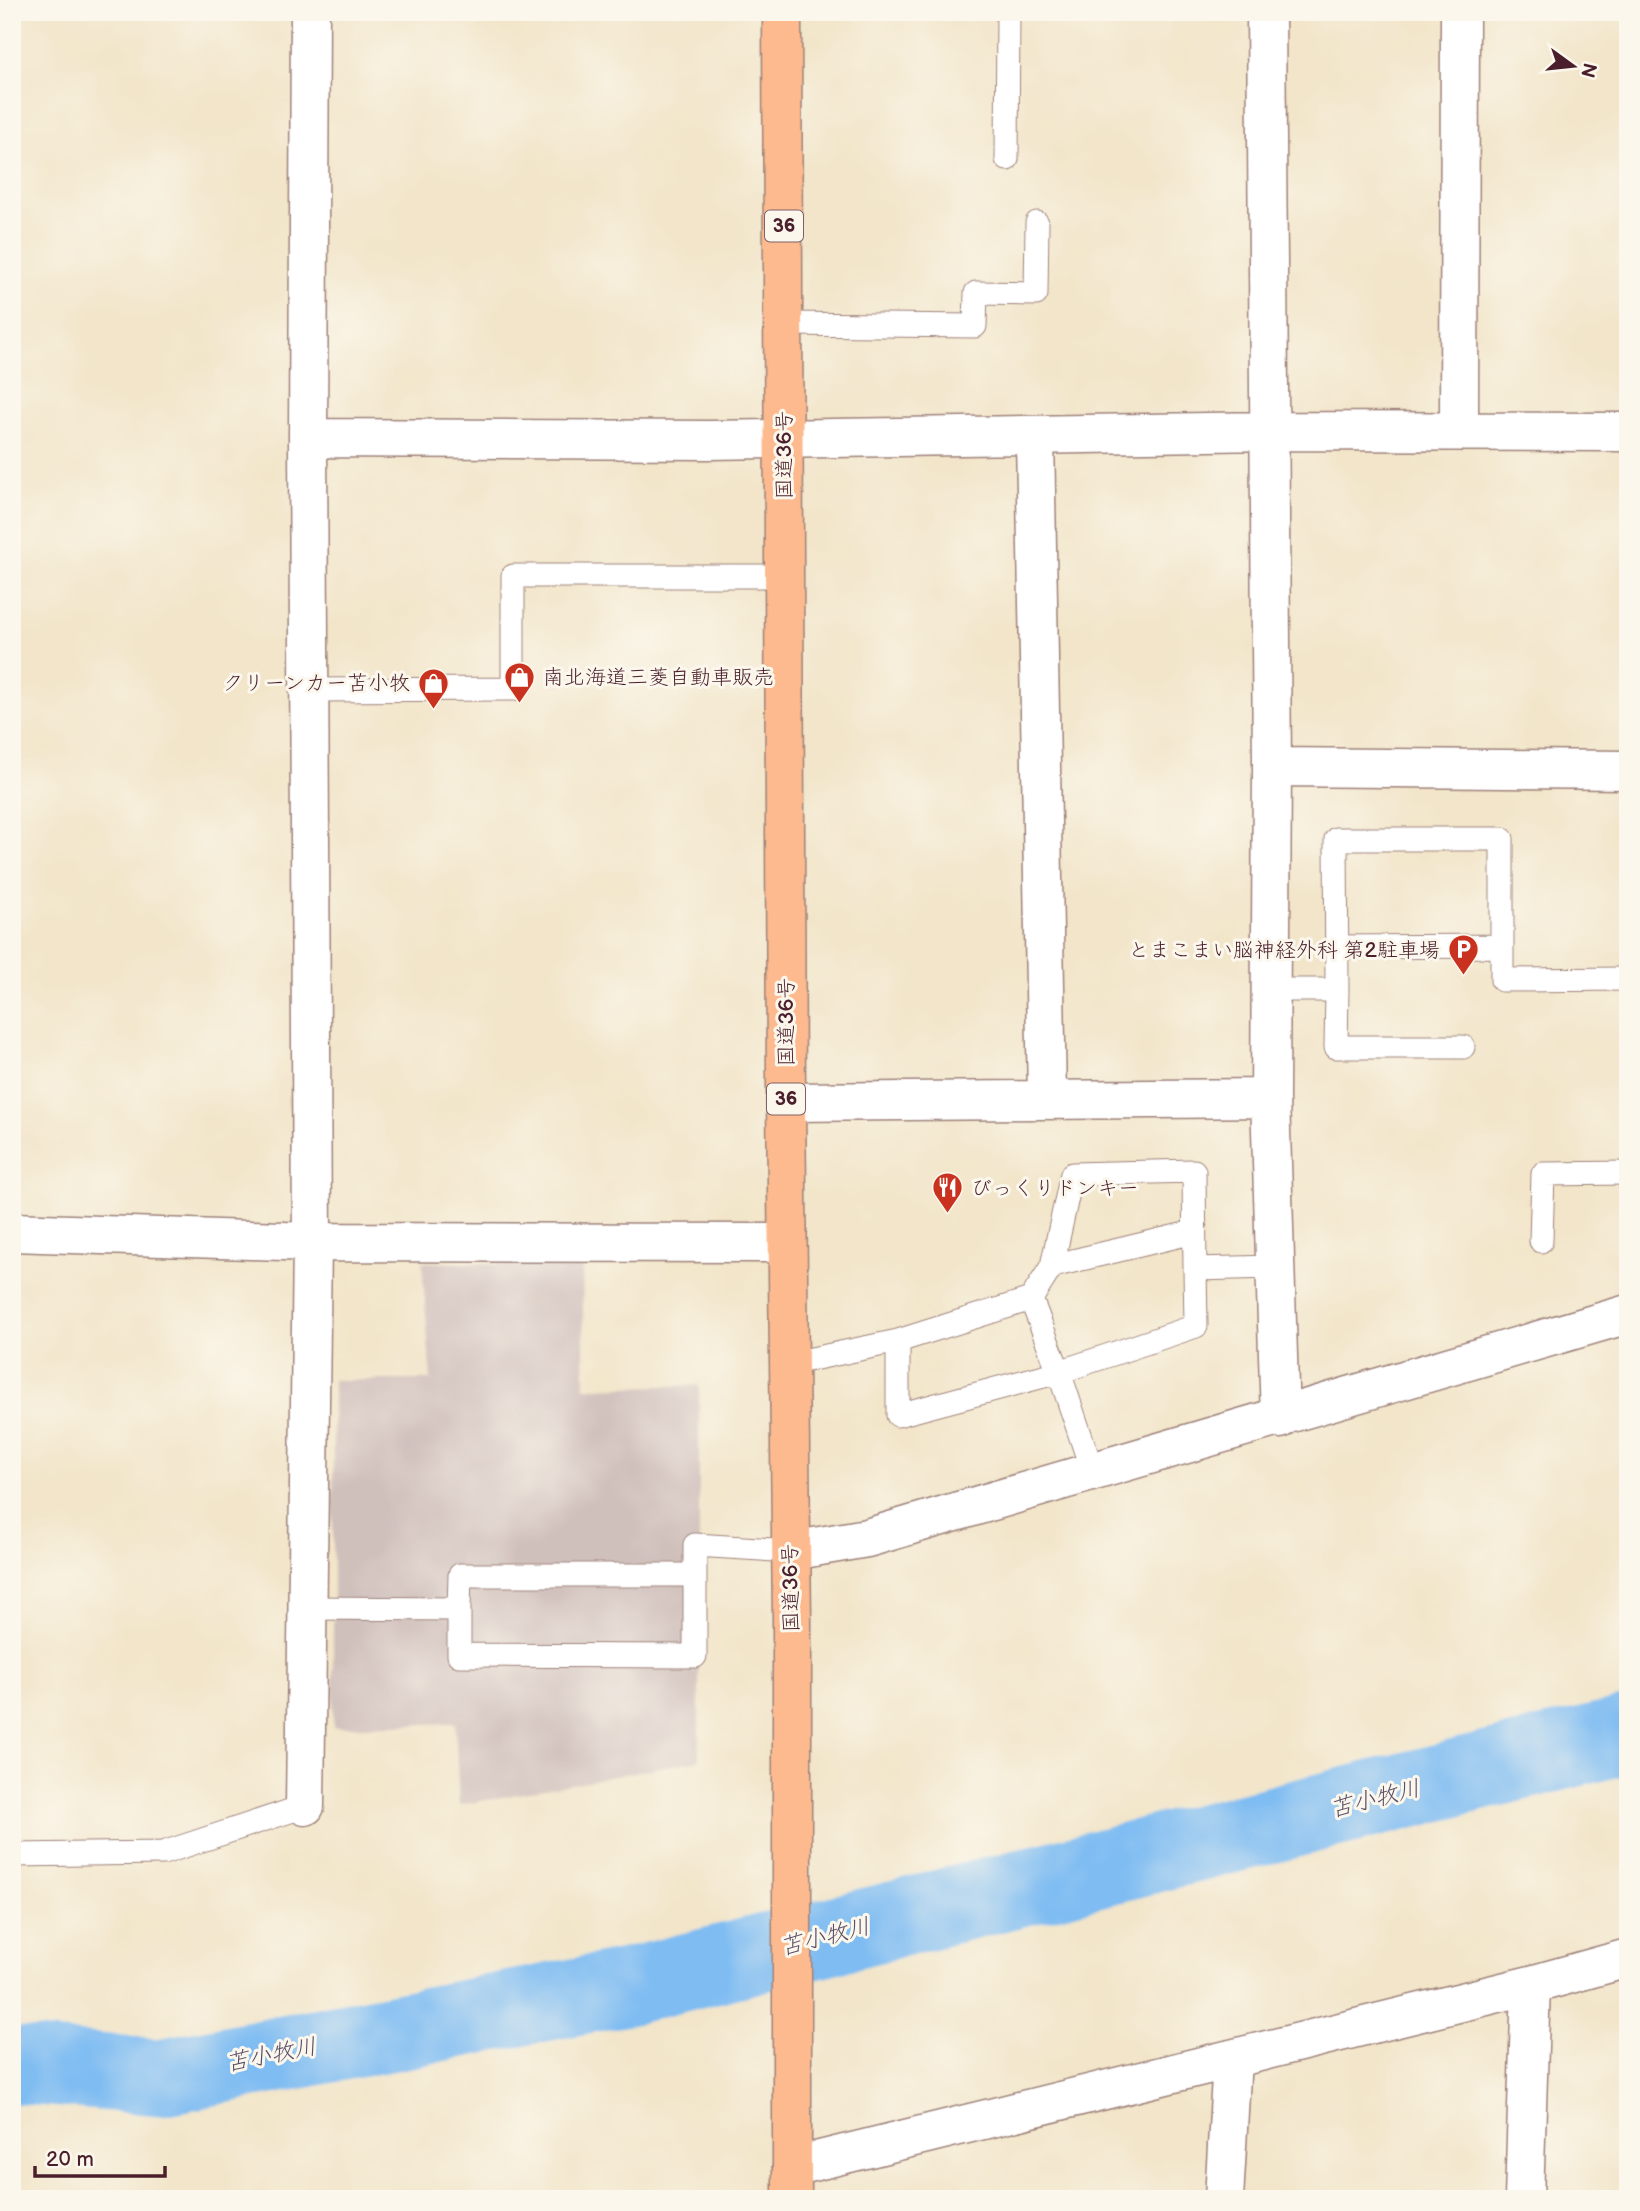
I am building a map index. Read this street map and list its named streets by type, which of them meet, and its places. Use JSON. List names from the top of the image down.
{
  "streets": {
    "highway": ["36", "国道36号"]
  },
  "water": ["苫小牧川"],
  "places": {
    "shop": ["南北海道三菱自動車販売", "クリーンカー苫小牧"],
    "parking": ["とまこまい脳神経外科 第2駐車場"],
    "restaurant": ["びっくりドンキー"]
  },
  "scale_bar": "20 m",
  "north": "right"
}
